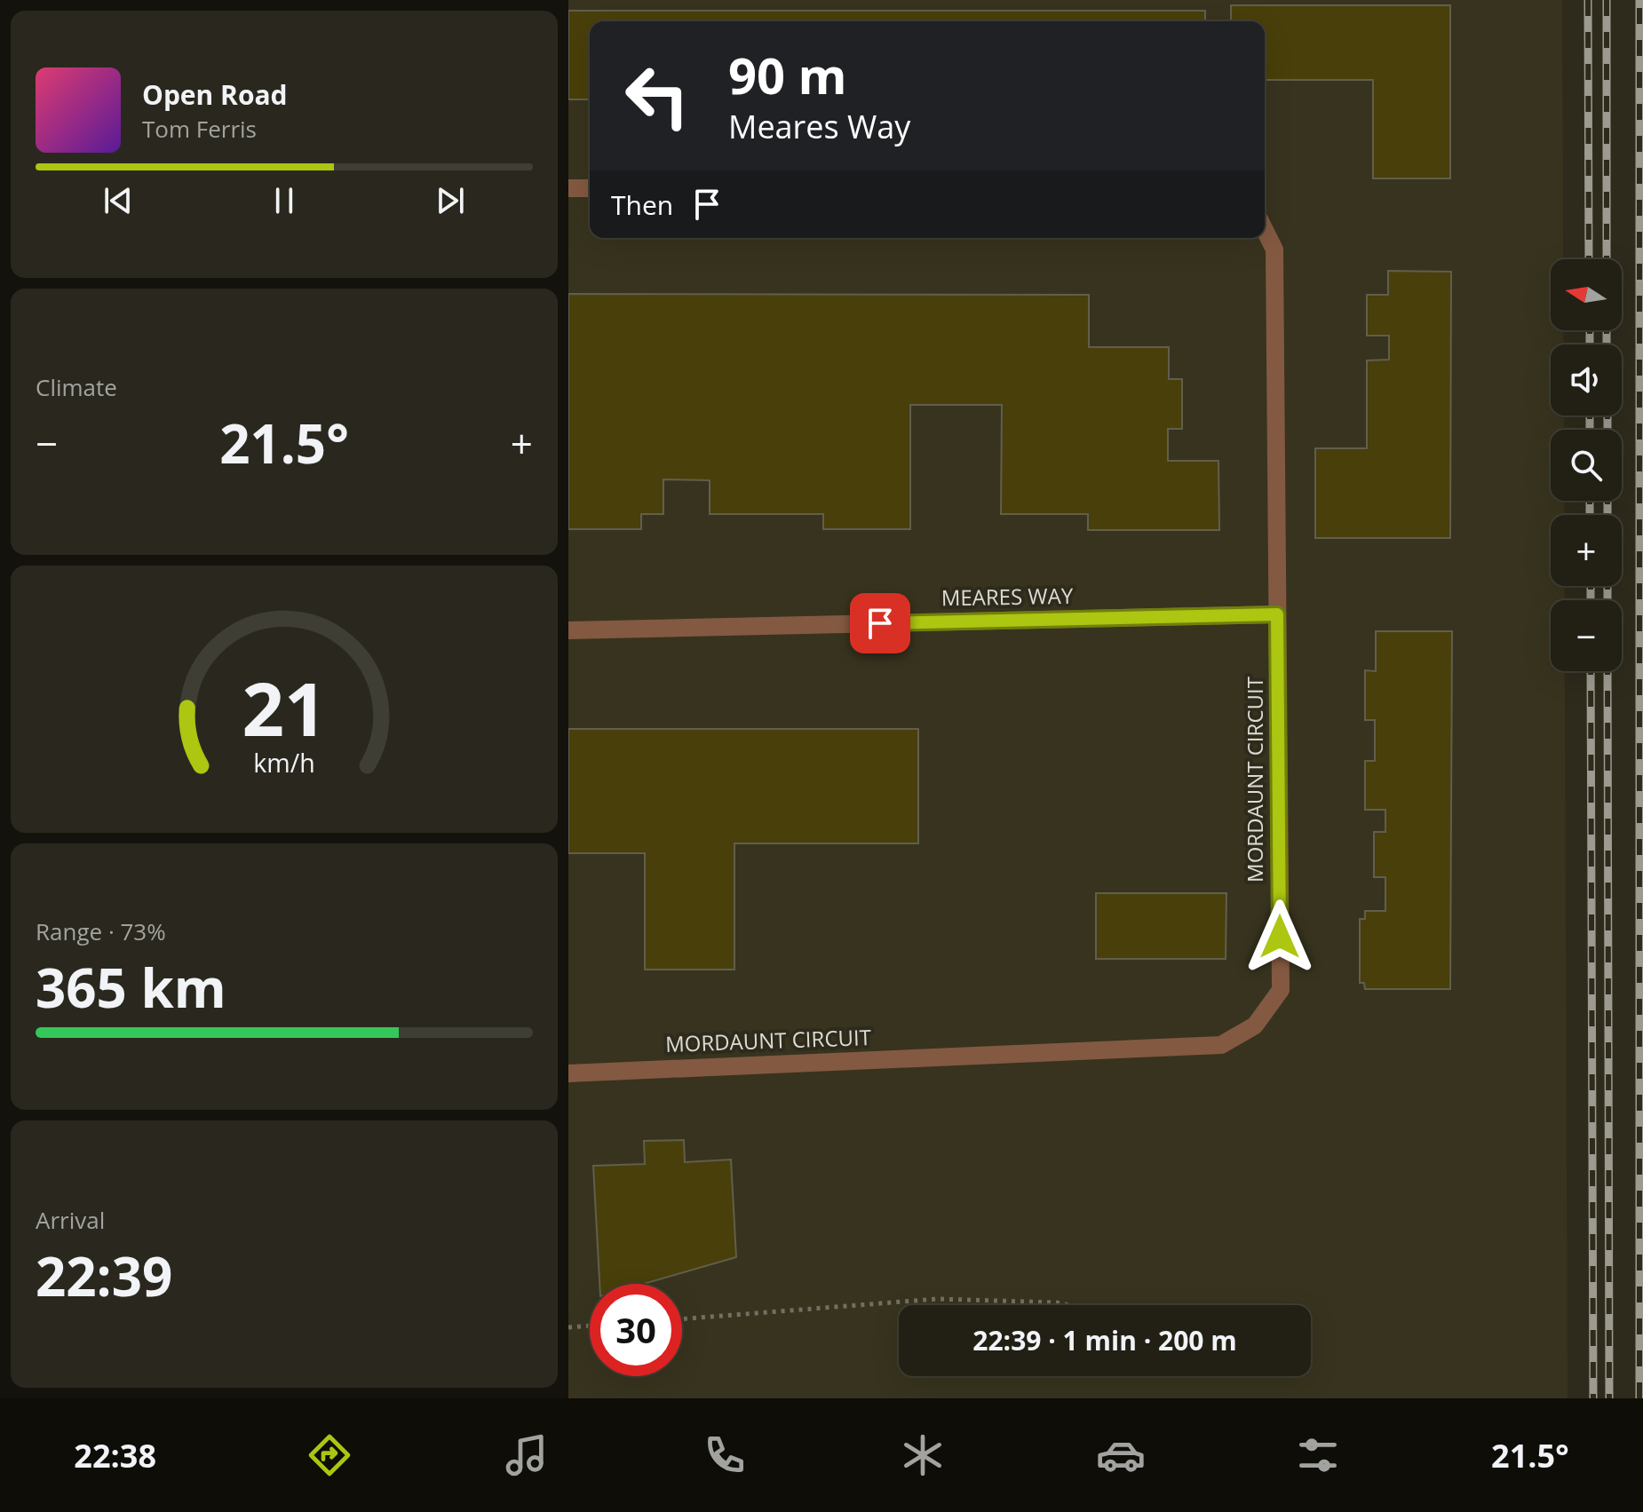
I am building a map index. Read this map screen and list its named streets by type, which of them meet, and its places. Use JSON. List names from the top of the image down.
{
  "streets": {
    "street": ["MEARES WAY", "MORDAUNT CIRCUIT"]
  },
  "crossings": [
    ["MEARES WAY", "MORDAUNT CIRCUIT"]
  ],
  "north": "left",
  "page": {
    "turn": ["90 m", "Meares Way"],
    "song": ["Open Road", "Tom Ferris"],
    "then": "Then",
    "map_buttons": ["+", "−"],
    "tile": [
      "Climate",
      ["Range · 73%", "365 km"],
      ["Arrival", "22:39"]
    ],
    "heat": ["−", "21.5°", "+"],
    "limit": "30",
    "trip": "22:39 · 1 min · 200 m",
    "tabs": ["22:38", "21.5°"],
    "gauge": ["21", "km/h"]
  }
}
